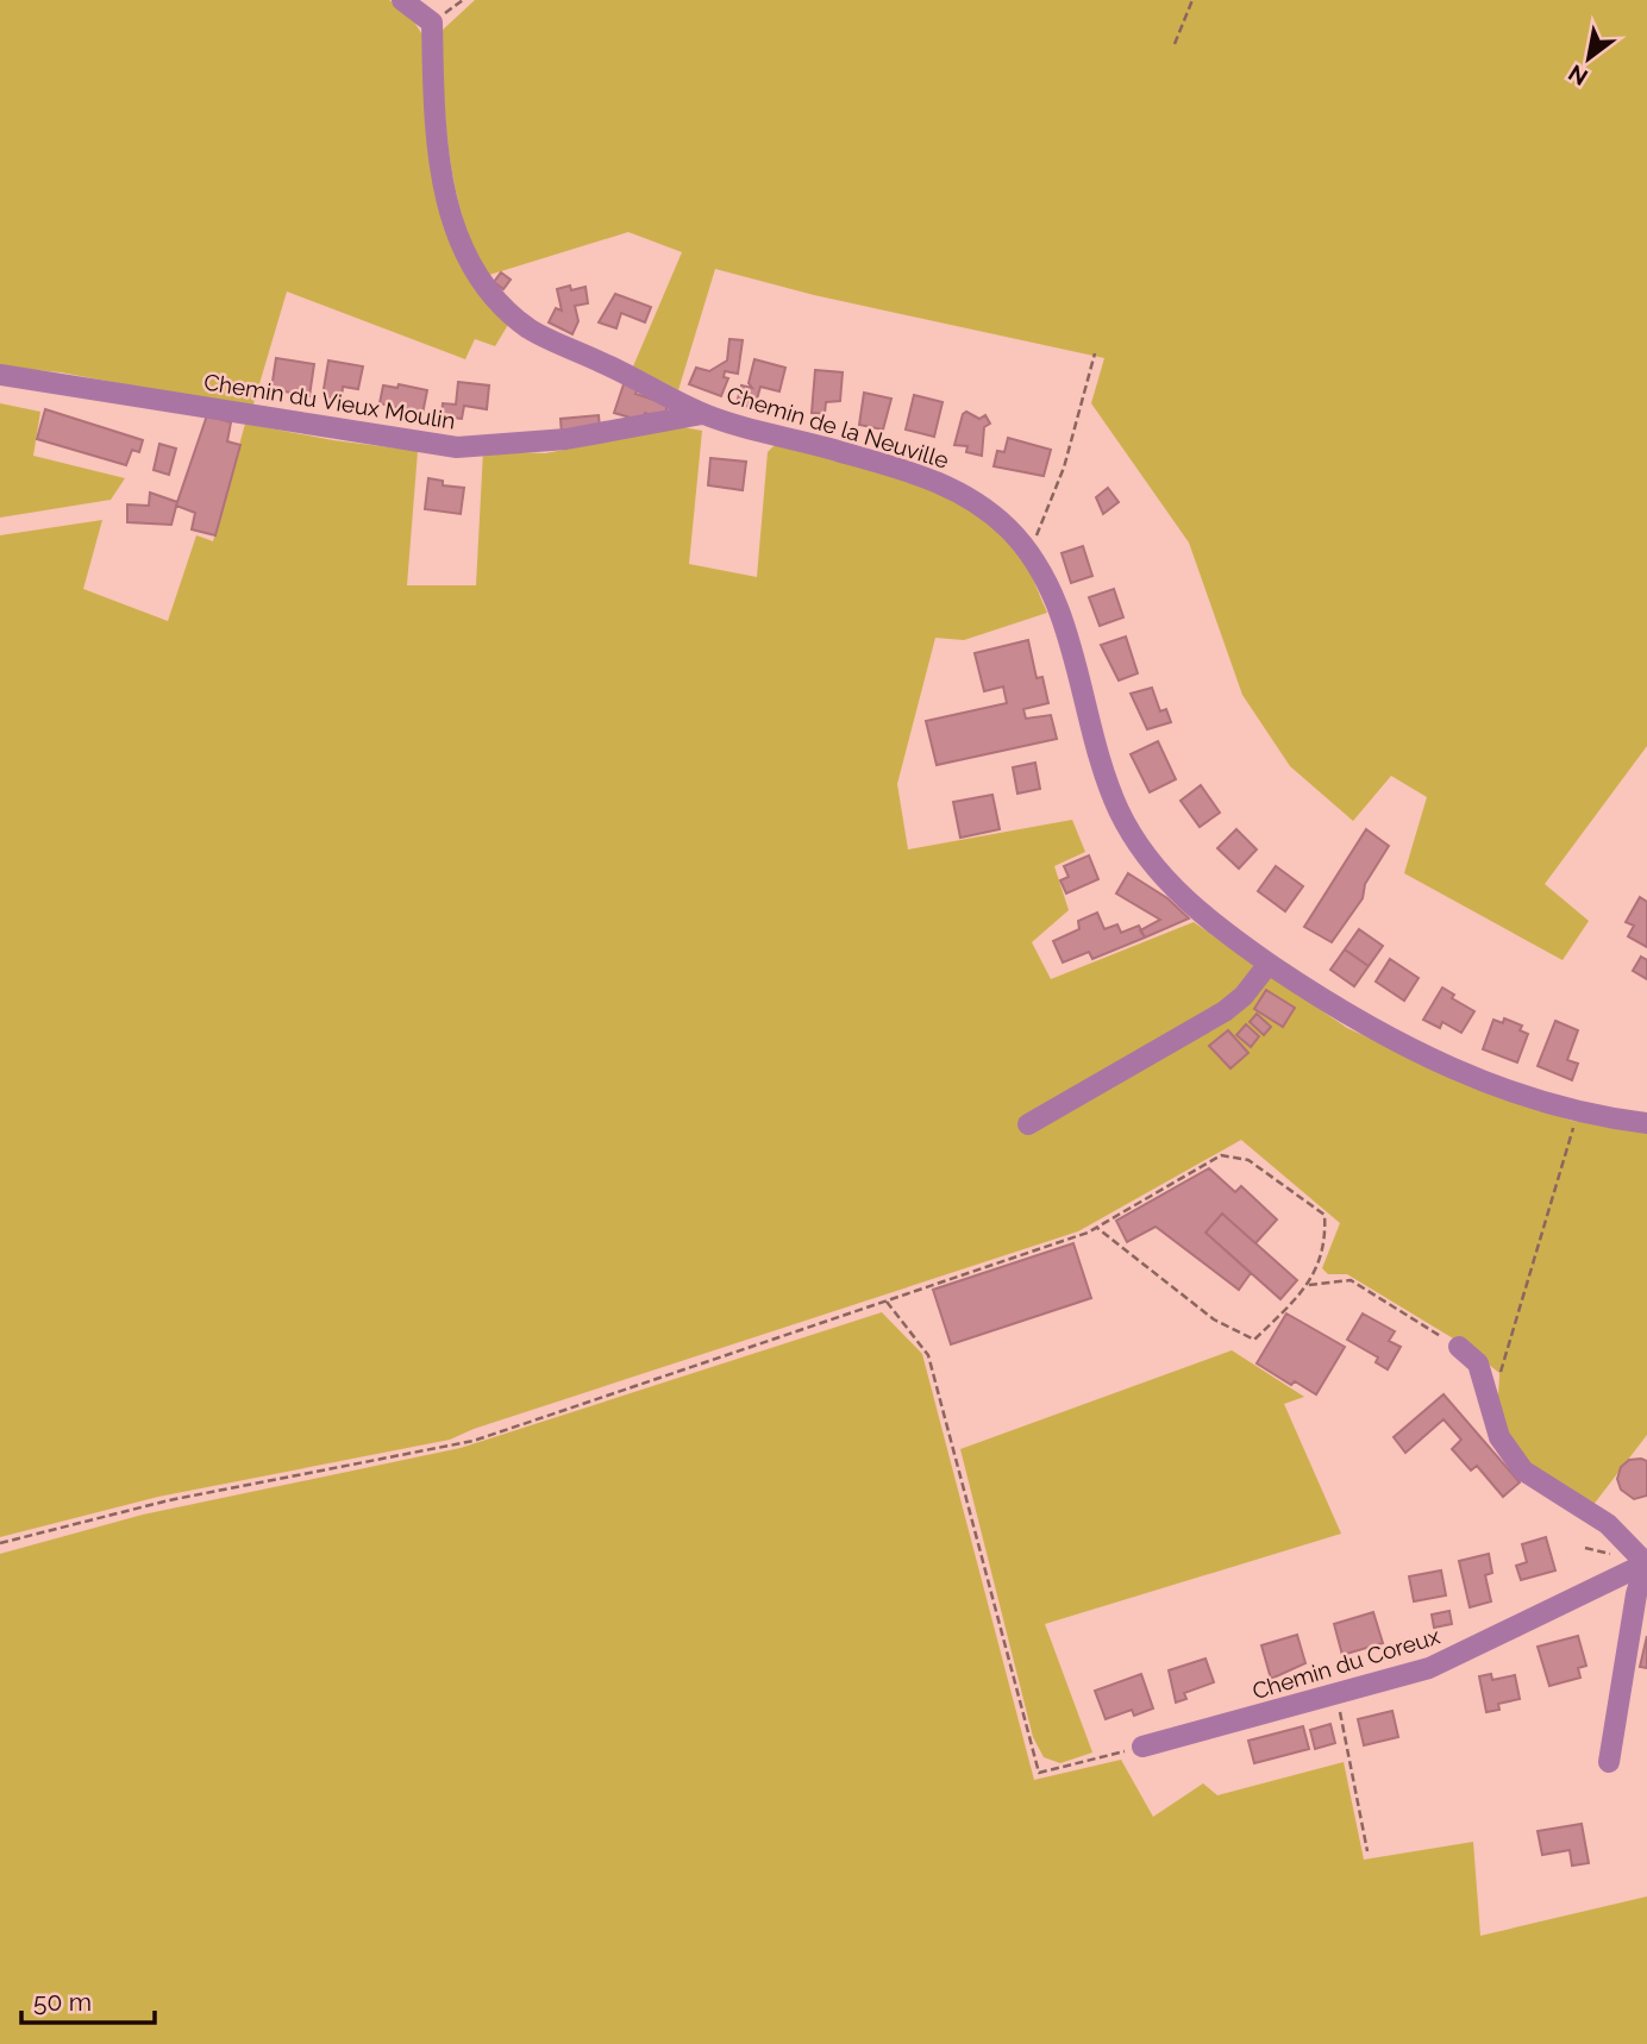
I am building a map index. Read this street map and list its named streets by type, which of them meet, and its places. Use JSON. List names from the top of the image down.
{
  "streets": {
    "street": ["Chemin du Vieux Moulin", "Chemin de la Neuville", "Chemin du Coreux"]
  },
  "crossings": [
    ["Chemin du Vieux Moulin", "Chemin de la Neuville"]
  ],
  "scale_bar": "50 m",
  "north": "bottom left"
}
